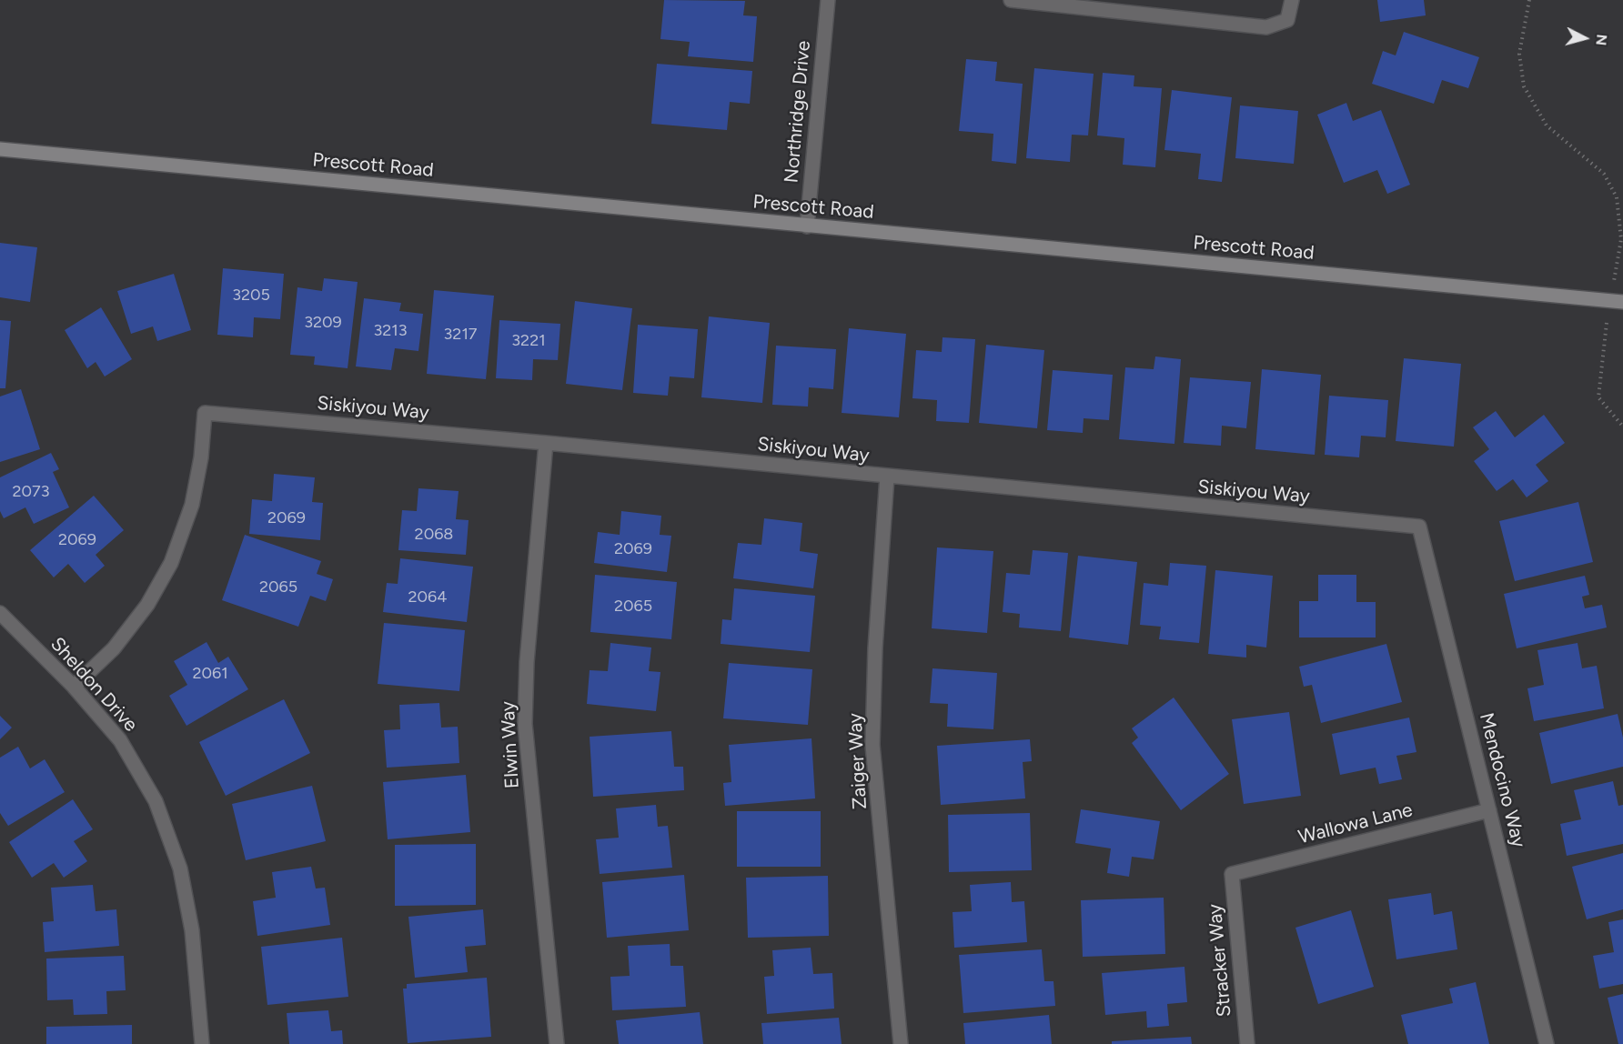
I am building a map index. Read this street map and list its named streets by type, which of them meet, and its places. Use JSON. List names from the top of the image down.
{
  "streets": {
    "main road": ["Prescott Road"],
    "street": [
      "Northridge Drive",
      "Siskiyou Way",
      "Sheldon Drive",
      "Elwin Way",
      "Zaiger Way",
      "Mendocino Way",
      "Wallowa Lane",
      "Stracker Way"
    ]
  },
  "crossings": [
    ["Northridge Drive", "Prescott Road"],
    ["Siskiyou Way", "Sheldon Drive"],
    ["Siskiyou Way", "Elwin Way"],
    ["Siskiyou Way", "Zaiger Way"],
    ["Siskiyou Way", "Mendocino Way"],
    ["Mendocino Way", "Wallowa Lane"],
    ["Wallowa Lane", "Stracker Way"]
  ],
  "house_numbers": [
    "3205",
    "3209",
    "3213",
    "3217",
    "3221",
    "2073",
    "2069",
    "2068",
    "2069",
    "2069",
    "2065",
    "2064",
    "2065",
    "2061"
  ],
  "north": "right"
}
